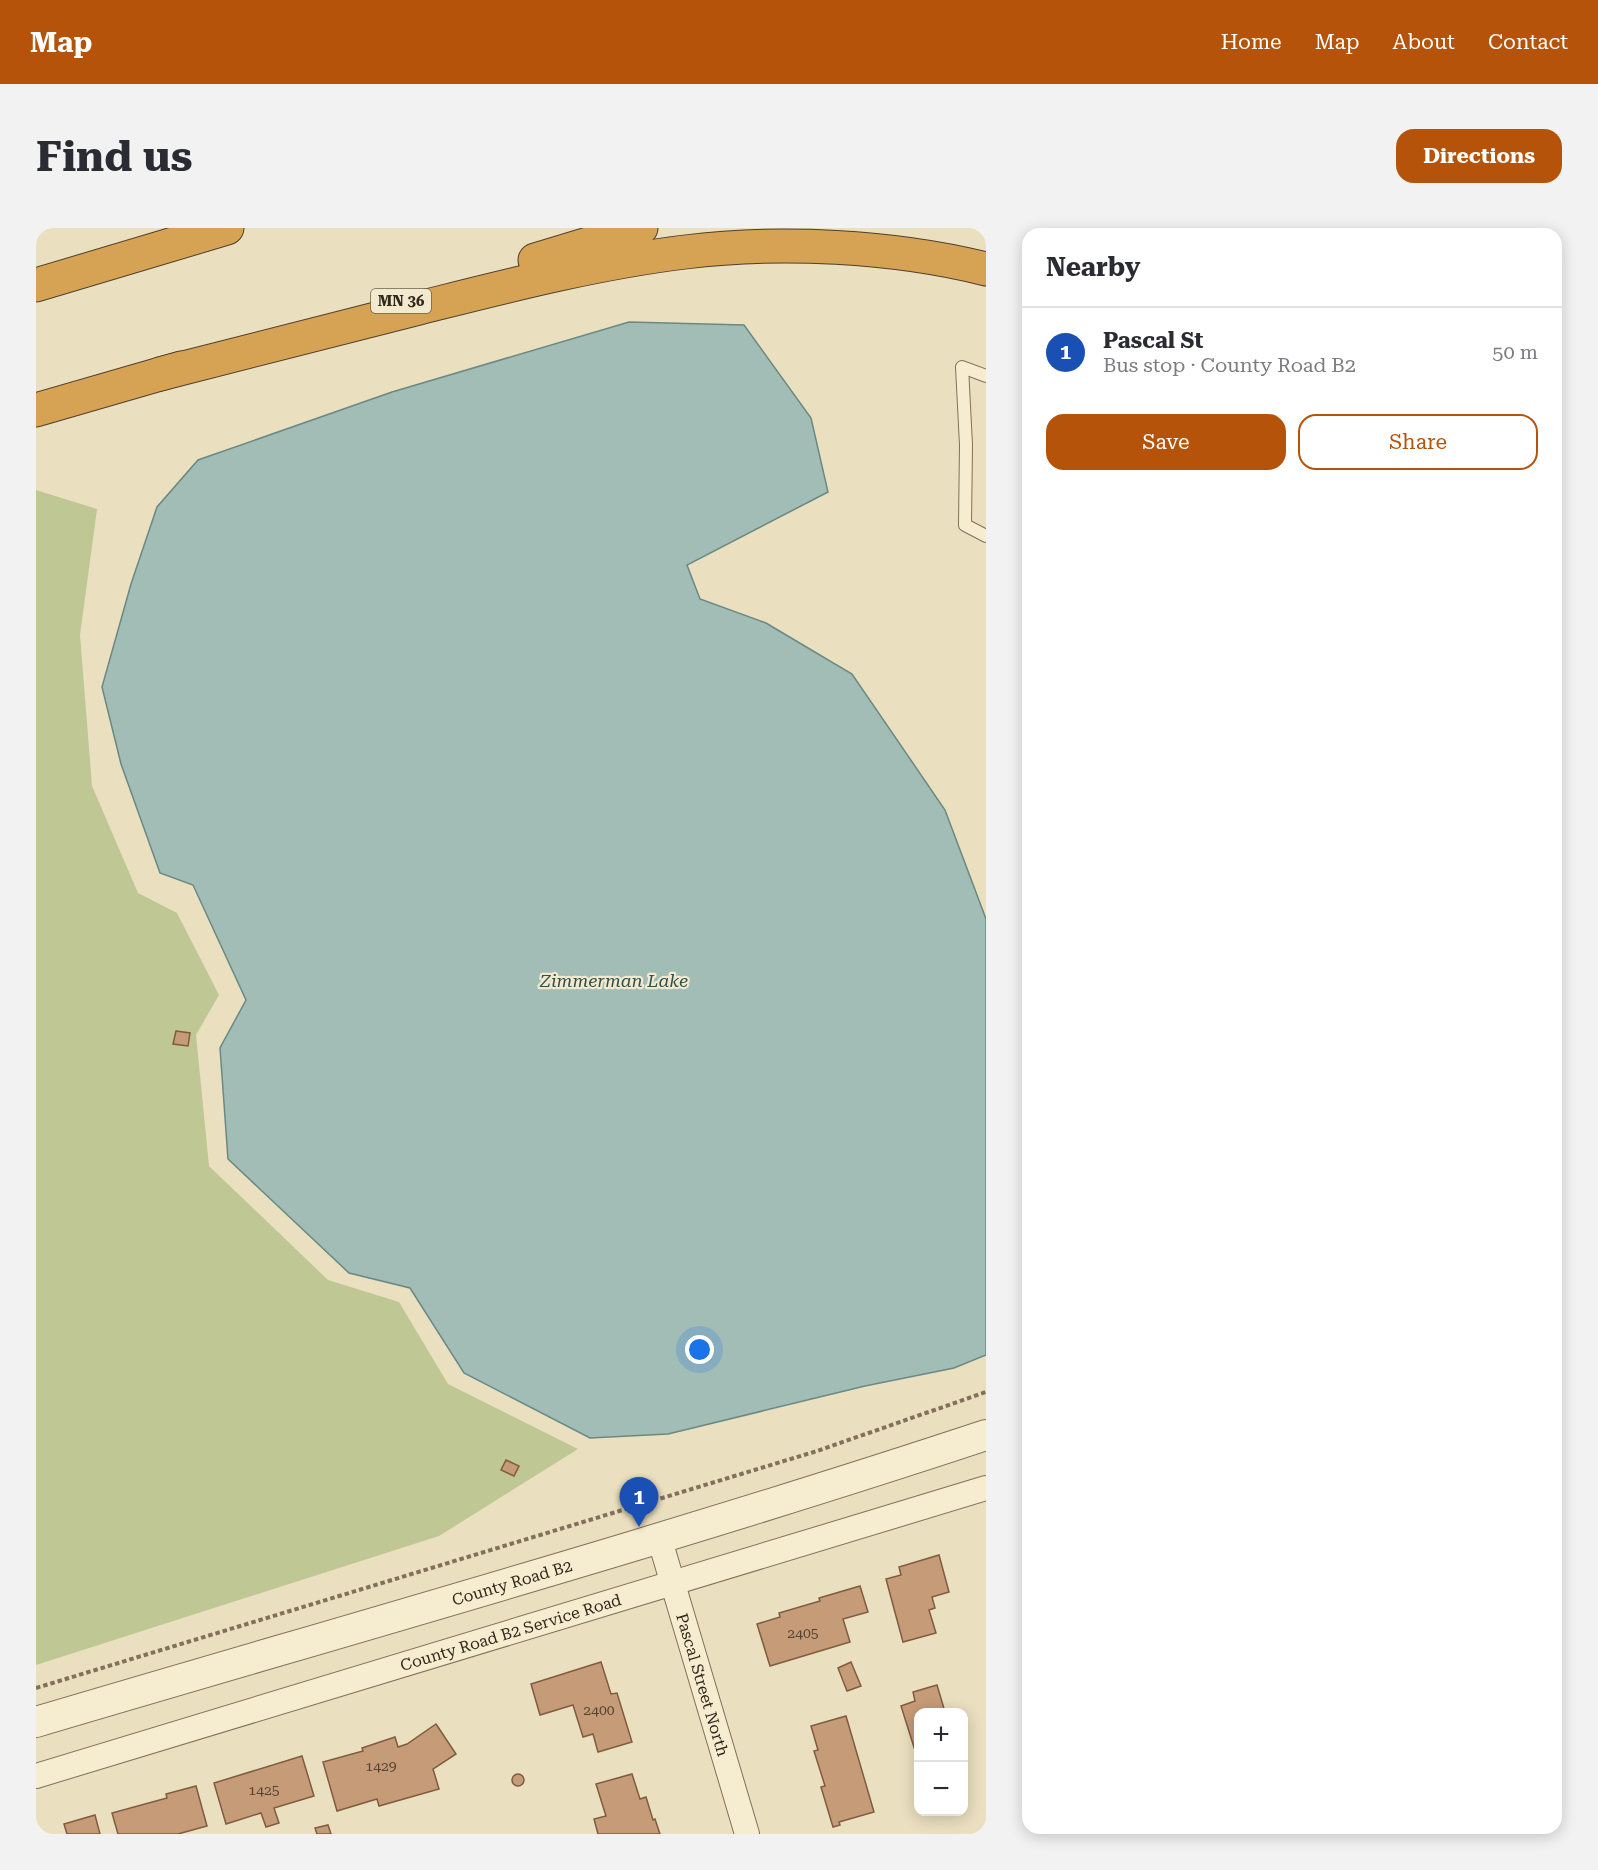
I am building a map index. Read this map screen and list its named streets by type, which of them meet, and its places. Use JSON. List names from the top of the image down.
{
  "streets": {
    "highway": ["MN 36"],
    "street": ["County Road B2", "County Road B2 Service Road", "Pascal Street North"]
  },
  "crossings": [
    ["County Road B2", "Pascal Street North"],
    ["County Road B2 Service Road", "Pascal Street North"]
  ],
  "water": ["Zimmerman Lake"],
  "house_numbers": [
    "2405",
    "2400",
    "1429",
    "1425"
  ],
  "page": {
    "header": "Map",
    "nav": [
      "Home",
      "Map",
      "About",
      "Contact"
    ],
    "buttons": [
      "Directions",
      ["Save", "Share"]
    ],
    "title": "Find us",
    "heading": "Nearby",
    "list": [
      {
        "mark": "1",
        "name": "Pascal St",
        "note": "Bus stop · County Road B2",
        "value": "50 m"
      }
    ],
    "pins": "1",
    "map_buttons": ["+", "−"]
  }
}
